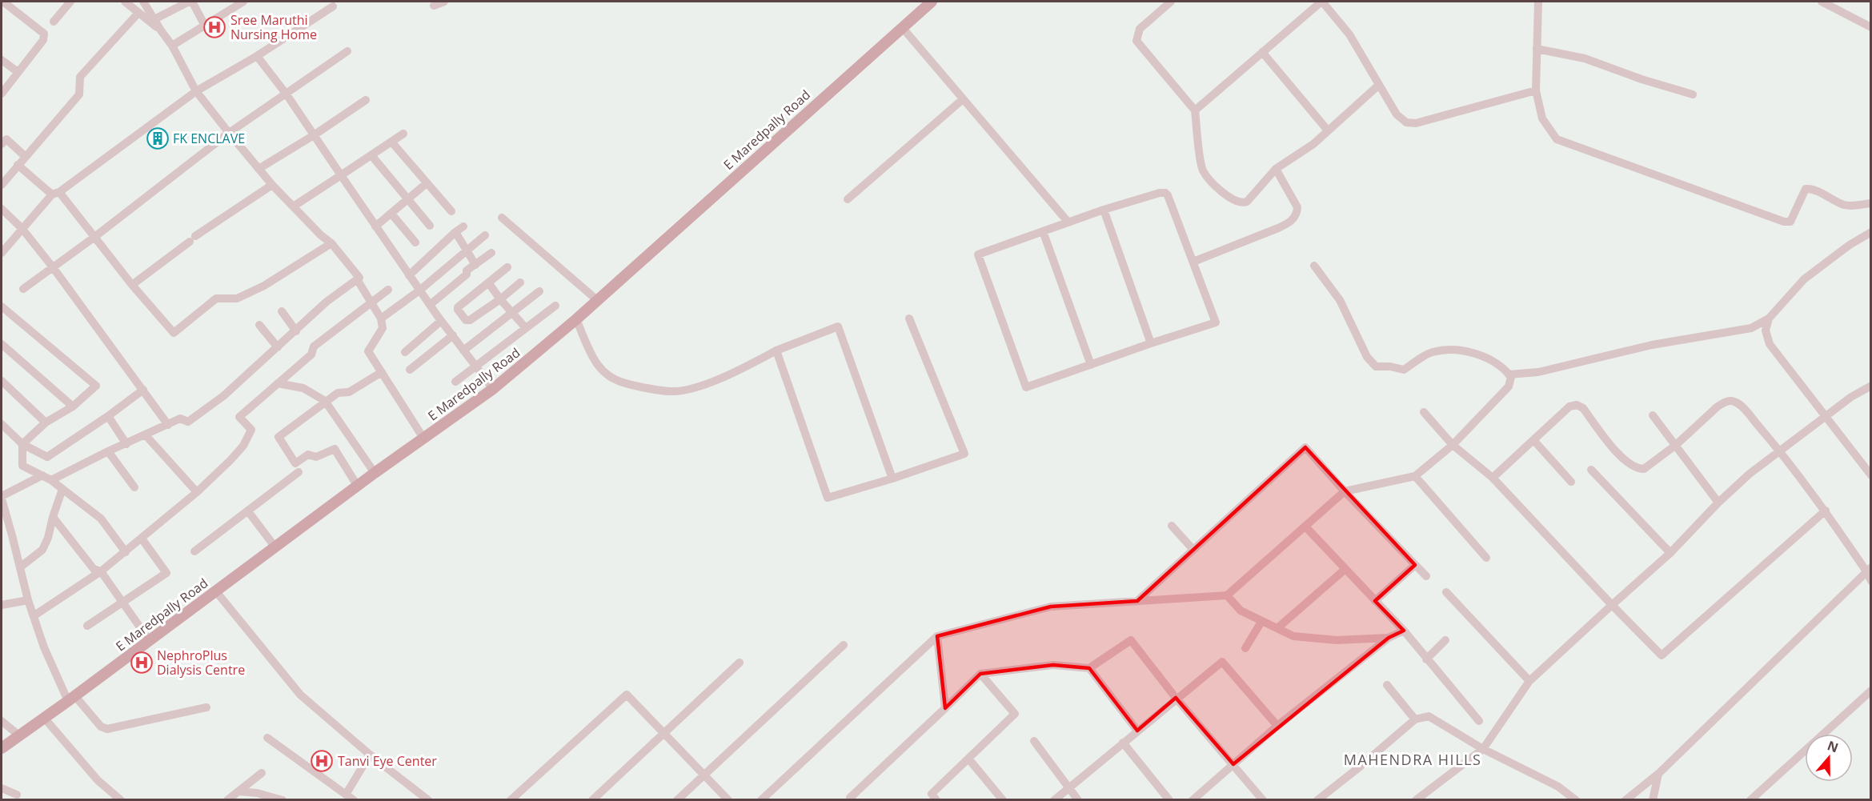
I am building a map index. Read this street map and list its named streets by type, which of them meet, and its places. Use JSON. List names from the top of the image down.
{
  "streets": {
    "main road": ["E Maredpally Road"]
  },
  "districts": ["MAHENDRA HILLS"],
  "places": {
    "hospital": ["Sree Maruthi Nursing Home", "NephroPlus Dialysis Centre", "Tanvi Eye Center"],
    "building": ["FK ENCLAVE"]
  },
  "north": "top"
}
